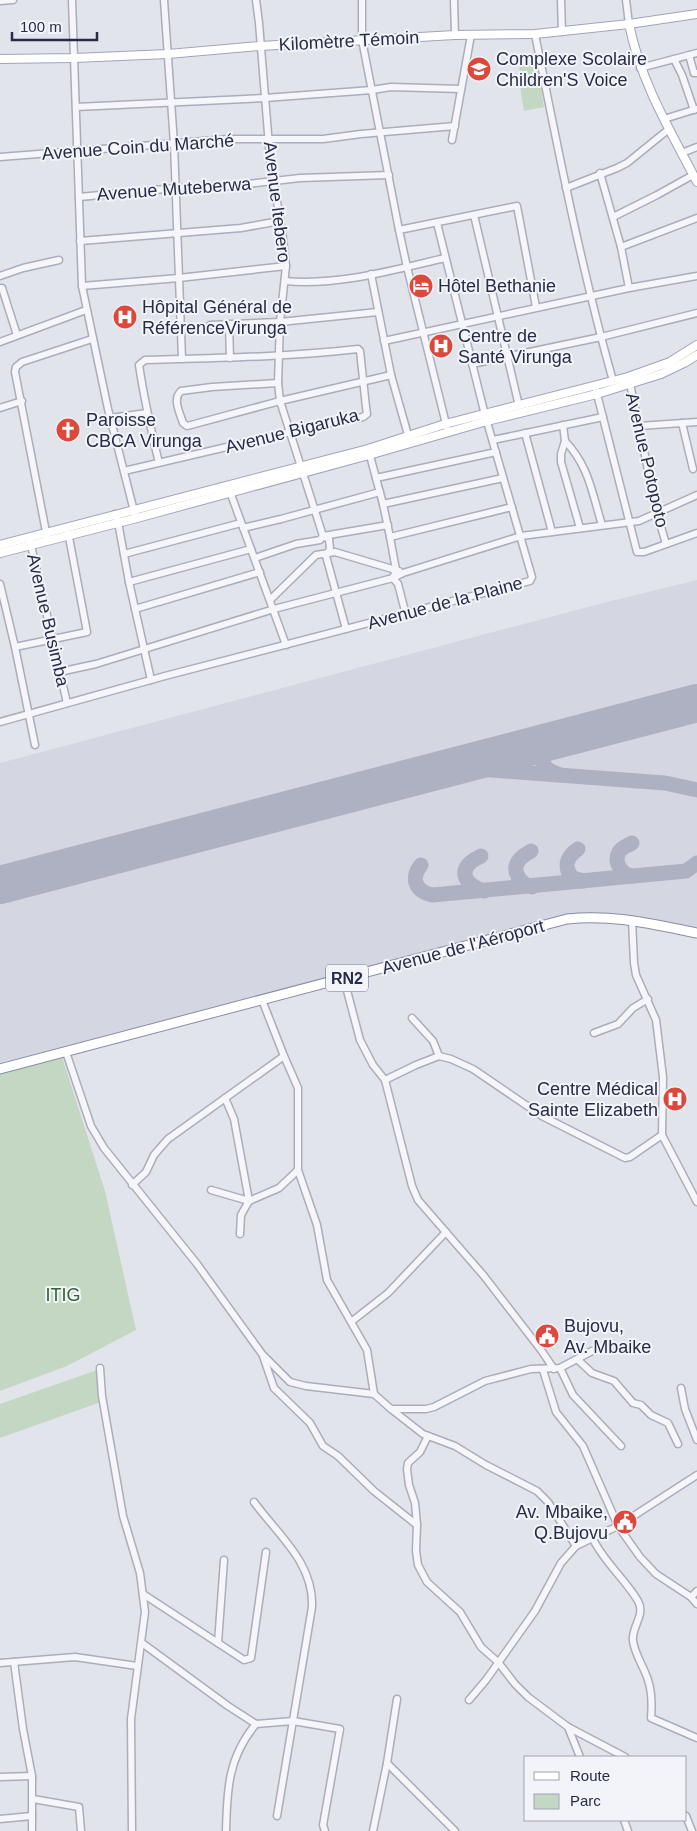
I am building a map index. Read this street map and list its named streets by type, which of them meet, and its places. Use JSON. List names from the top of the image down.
{
  "streets": {
    "highway": ["Avenue de l'Aéroport", "RN2"],
    "main road": ["Kilomètre Témoin"],
    "street": [
      "Avenue Coin du Marché",
      "Avenue Muteberwa",
      "Avenue Itebero",
      "Avenue Bigaruka",
      "Avenue Potopoto",
      "Avenue de la Plaine",
      "Avenue Busimba"
    ]
  },
  "crossings": [
    ["Kilomètre Témoin", "Avenue Itebero"],
    ["Avenue Coin du Marché", "Avenue Itebero"],
    ["Avenue Muteberwa", "Avenue Itebero"],
    ["Avenue Itebero", "Avenue Bigaruka"],
    ["Avenue Itebero", "Avenue de la Plaine"],
    ["Avenue de la Plaine", "Avenue Busimba"]
  ],
  "parks": ["ITIG"],
  "places": {
    "school or university": ["Complexe Scolaire Children'S Voice"],
    "hotel": ["Hôtel Bethanie"],
    "hospital": ["Hôpital Général de RéférenceVirunga", "Centre de Santé Virunga", "Centre Médical Sainte Elizabeth"],
    "church": ["Paroisse CBCA Virunga"],
    "public building": ["Bujovu, Av. Mbaike", "Av. Mbaike, Q.Bujovu"]
  },
  "legend": ["Route", "Parc"],
  "scale_bar": "100 m"
}
